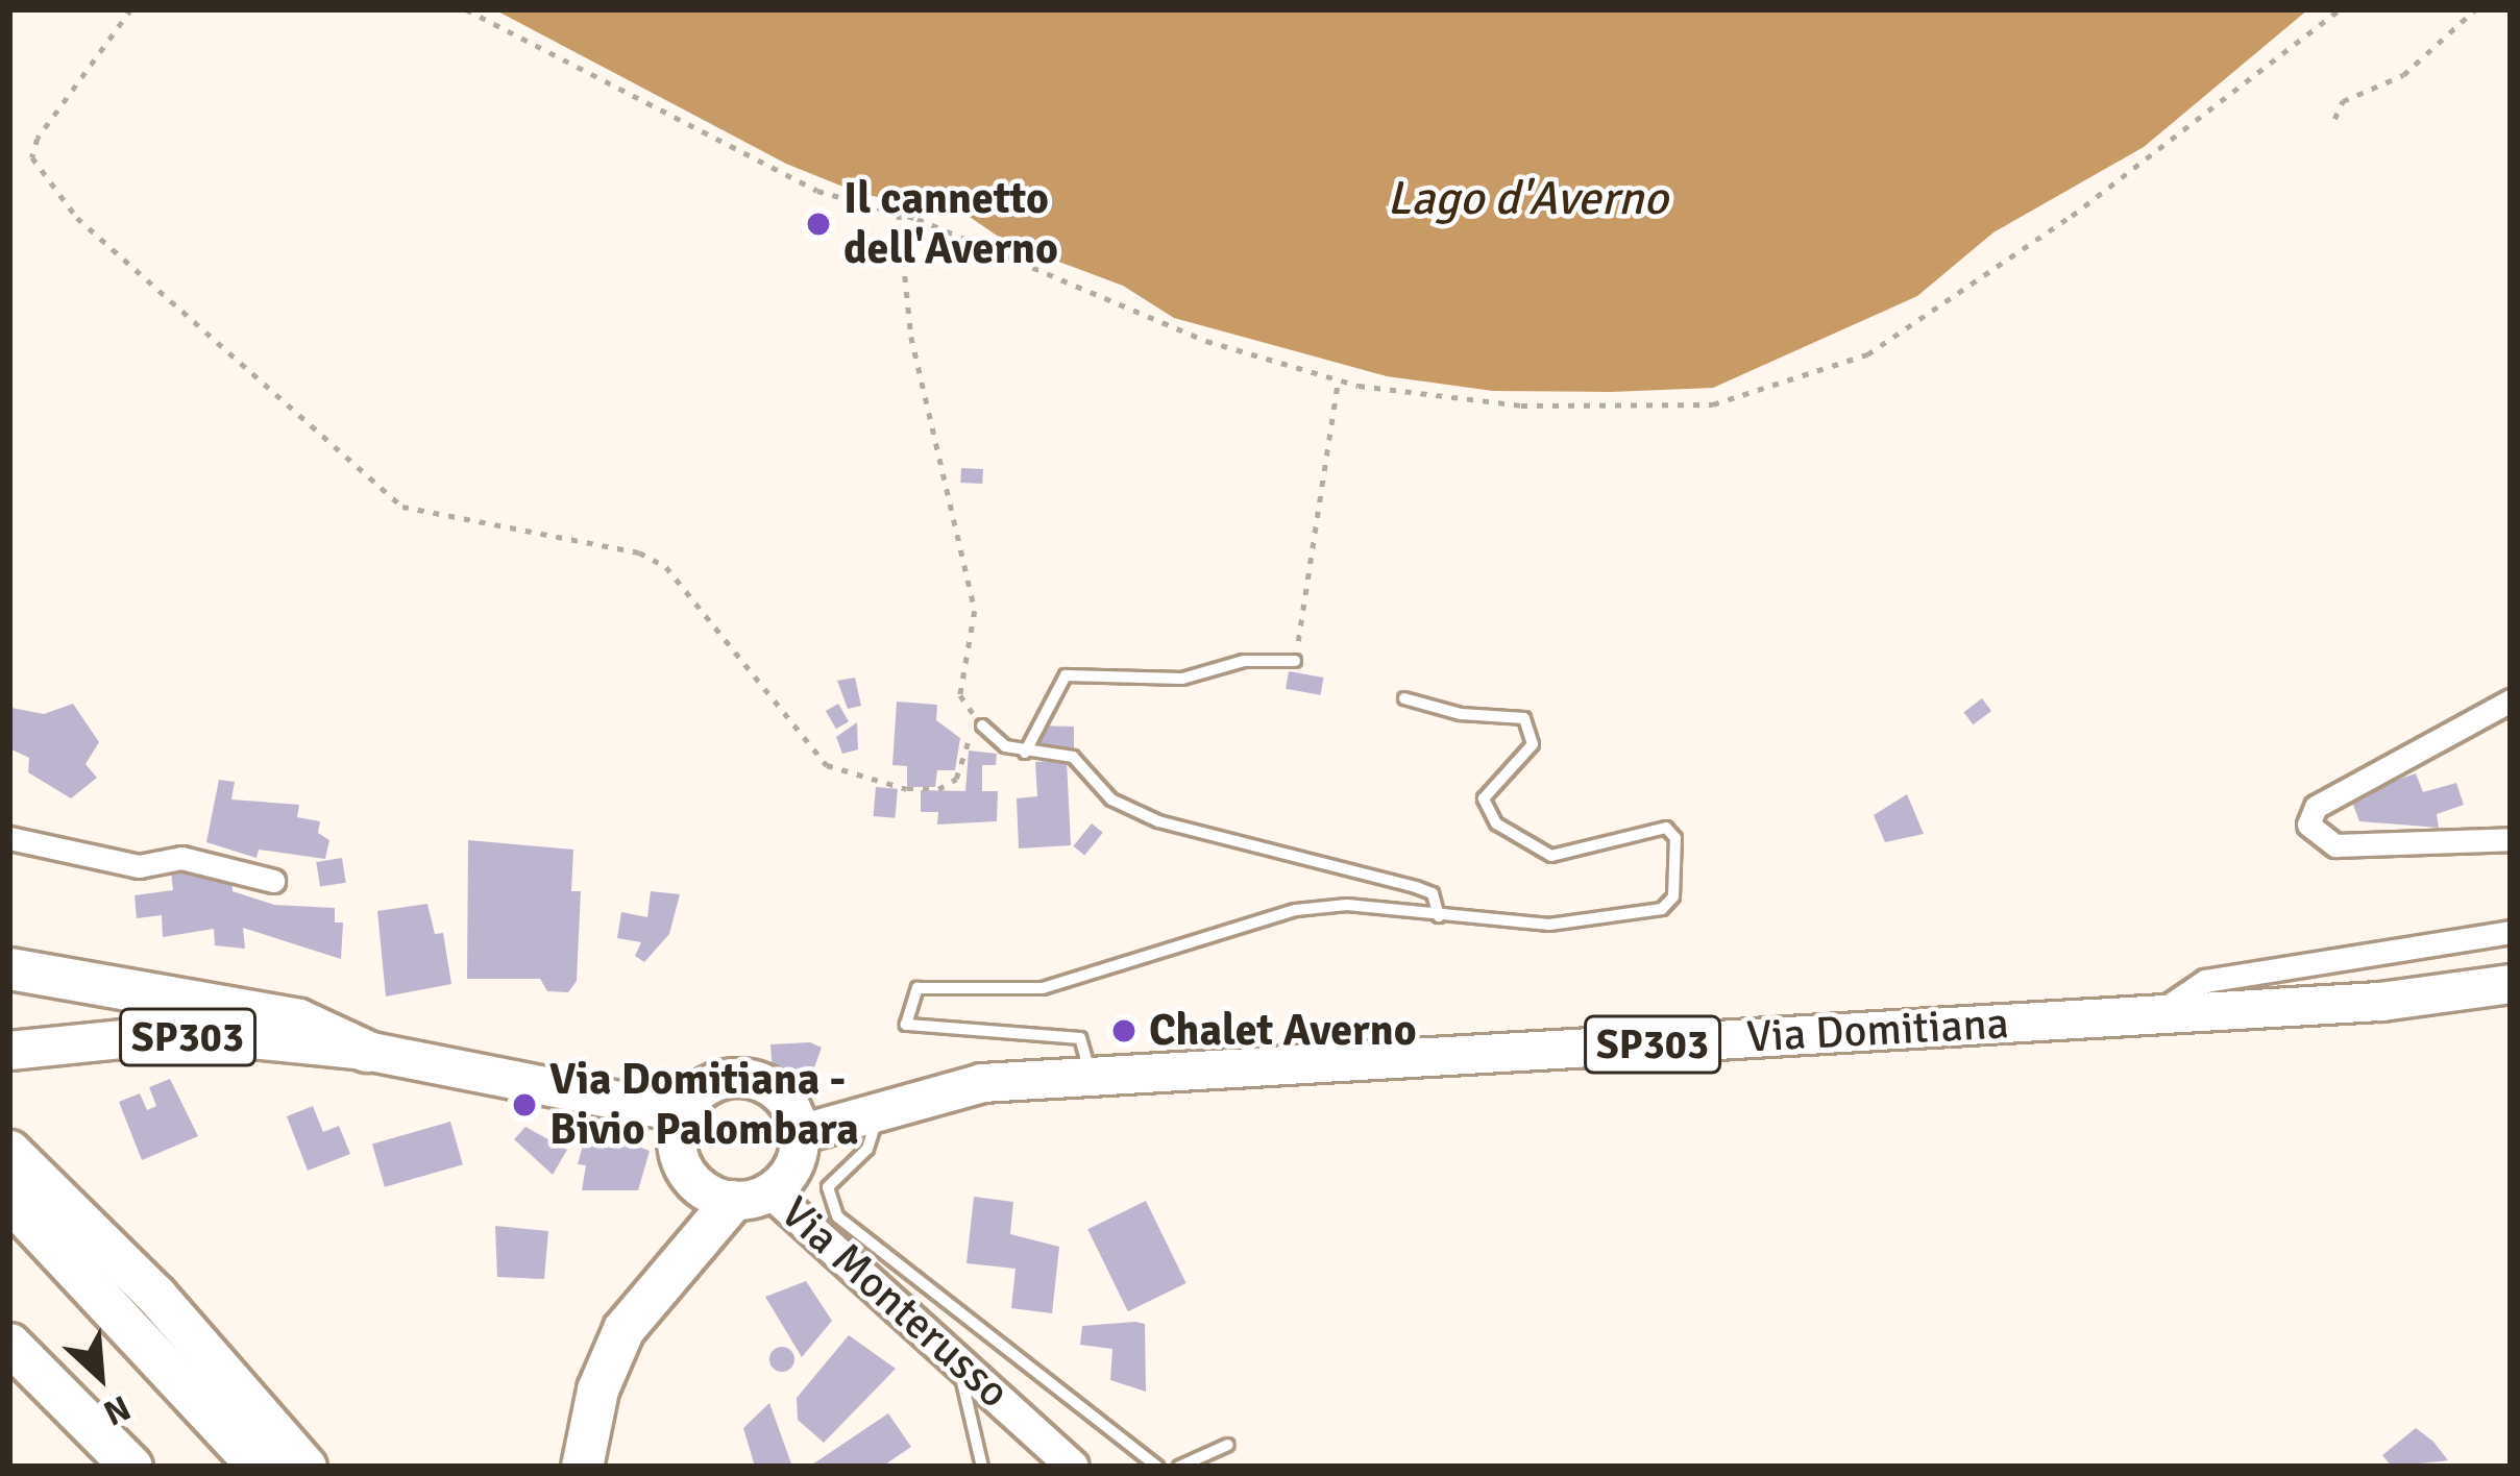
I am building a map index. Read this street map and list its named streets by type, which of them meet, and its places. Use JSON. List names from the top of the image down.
{
  "streets": {
    "main road": ["Via Domitiana", "SP303"],
    "street": ["Via Monterusso"]
  },
  "crossings": [
    ["Via Domitiana", "SP303"],
    ["Via Domitiana", "Via Monterusso"],
    ["SP303", "Via Monterusso"]
  ],
  "water": ["Lago d'Averno"],
  "places": ["Il cannetto dell'Averno", "Chalet Averno", "Via Domitiana - Bivio Palombara"],
  "north": "bottom right"
}
